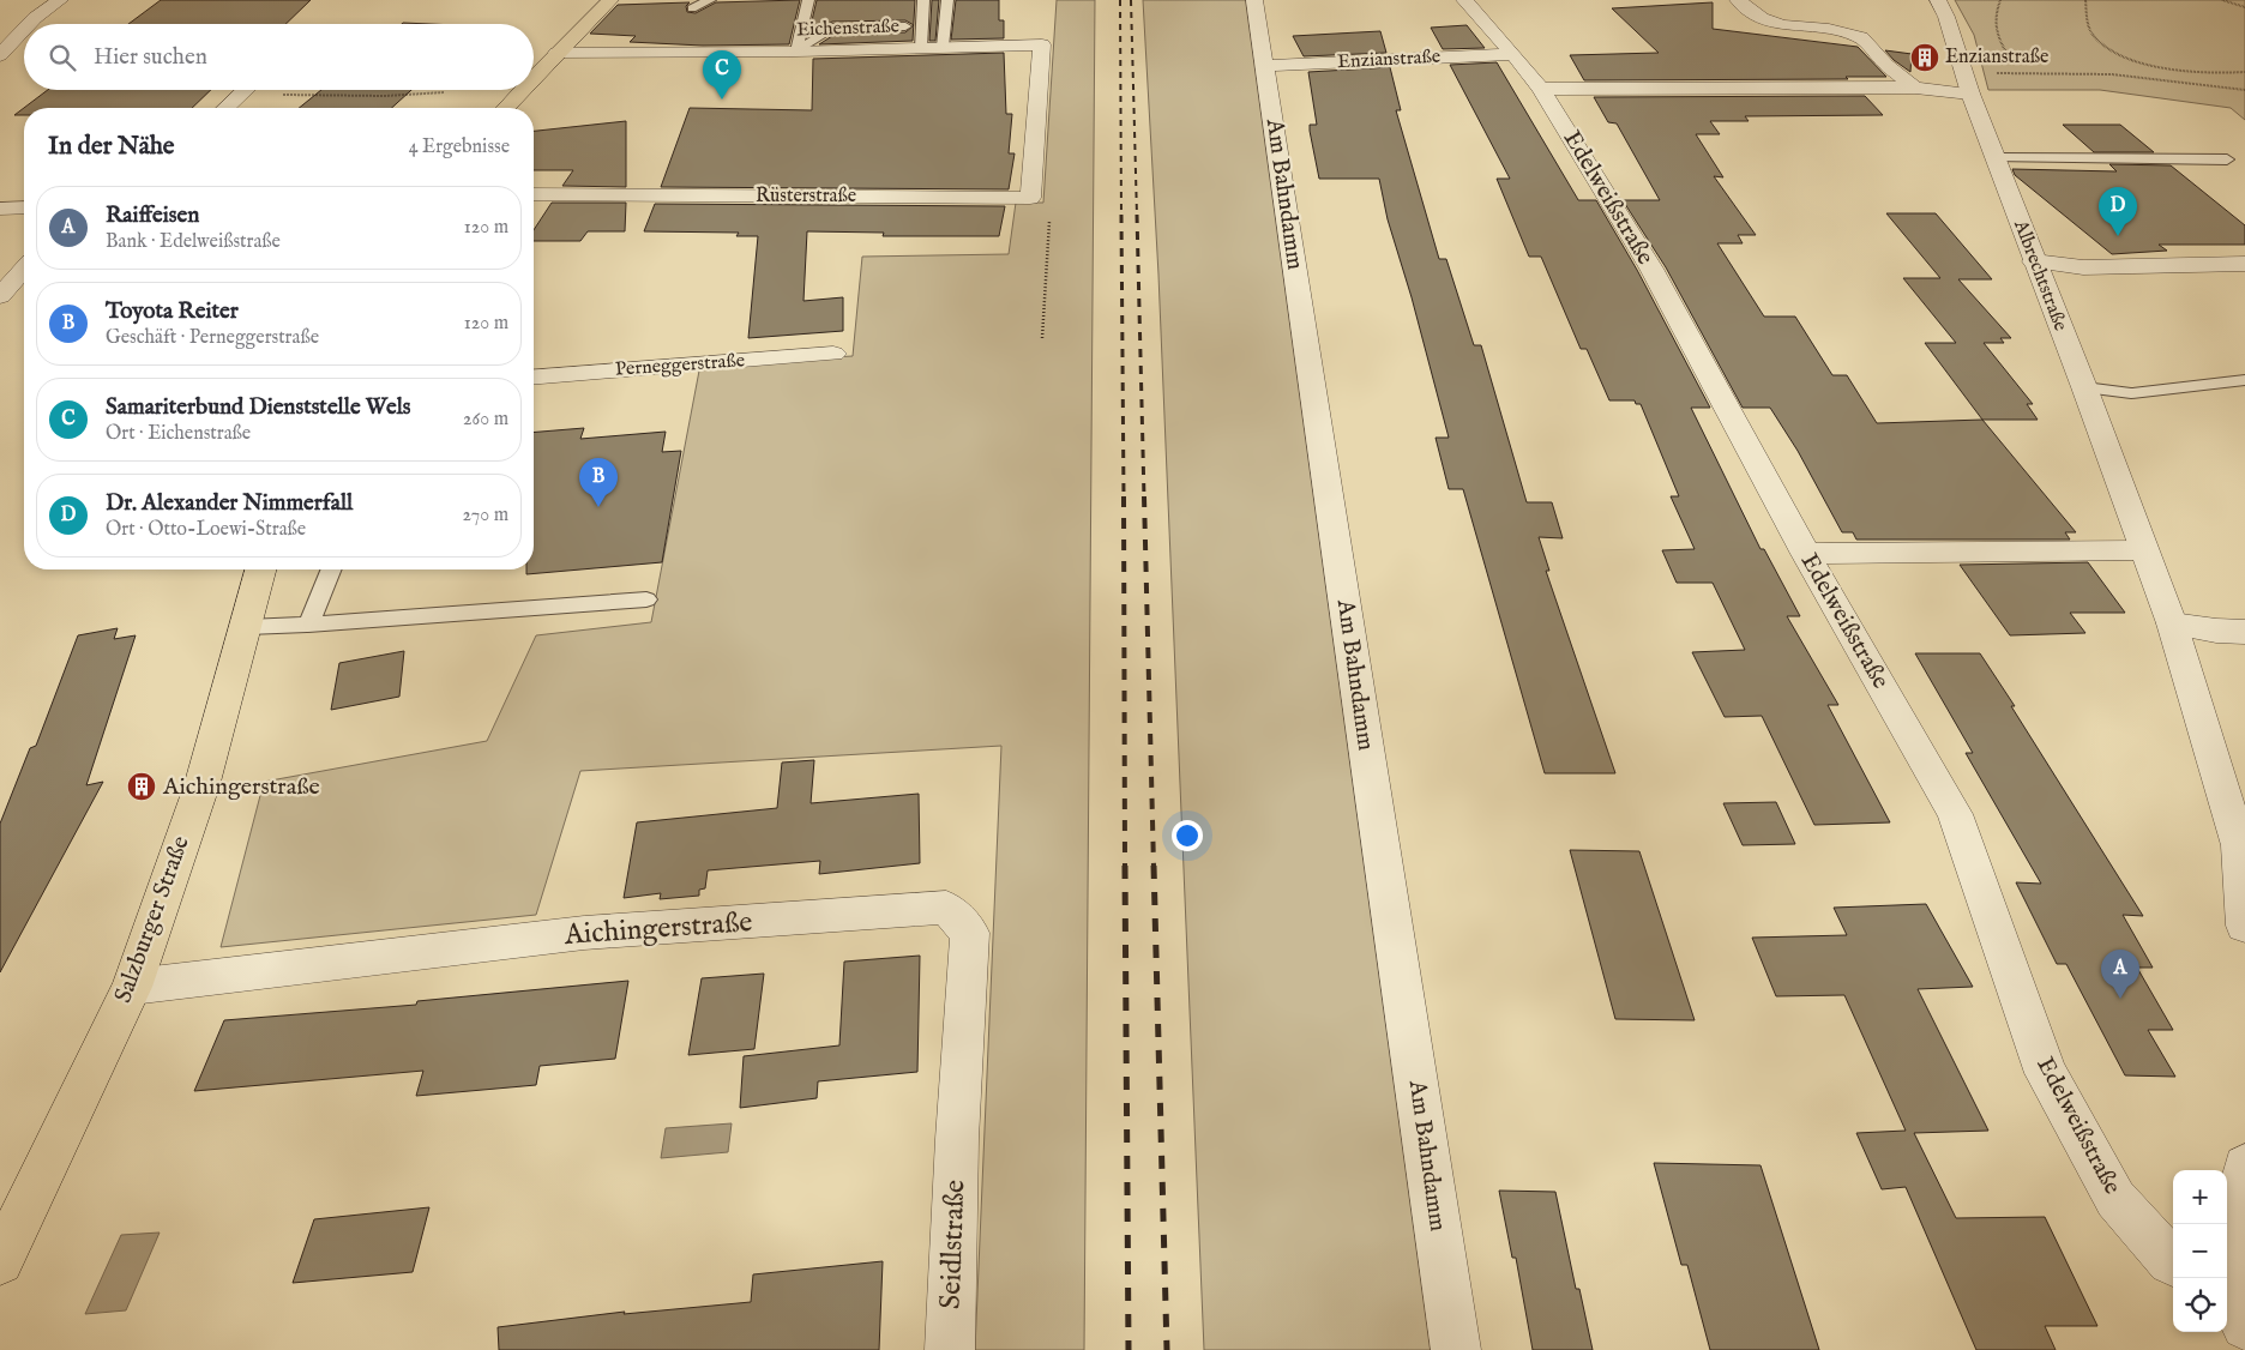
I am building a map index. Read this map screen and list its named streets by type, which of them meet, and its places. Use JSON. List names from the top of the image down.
{
  "streets": {
    "main road": ["Salzburger Straße"],
    "street": [
      "Eichenstraße",
      "Enzianstraße",
      "Am Bahndamm",
      "Rüsterstraße",
      "Edelweißstraße",
      "Albrechtstraße",
      "Perneggerstraße",
      "Aichingerstraße",
      "Seidlstraße"
    ]
  },
  "crossings": [
    ["Eichenstraße", "Rüsterstraße"],
    ["Enzianstraße", "Am Bahndamm"],
    ["Enzianstraße", "Edelweißstraße"],
    ["Salzburger Straße", "Aichingerstraße"],
    ["Aichingerstraße", "Seidlstraße"]
  ],
  "places": {
    "building": ["Enzianstraße", "Aichingerstraße"]
  },
  "page": {
    "search": "Hier suchen",
    "pins": [
      "C",
      "D",
      "B",
      "A"
    ],
    "heading": ["In der Nähe", "4 Ergebnisse"],
    "list": [
      {
        "mark": "A",
        "name": "Raiffeisen",
        "note": "Bank · Edelweißstraße",
        "value": "120 m"
      },
      {
        "mark": "B",
        "name": "Toyota Reiter",
        "note": "Geschäft · Perneggerstraße",
        "value": "120 m"
      },
      {
        "mark": "C",
        "name": "Samariterbund Dienststelle Wels",
        "note": "Ort · Eichenstraße",
        "value": "260 m"
      },
      {
        "mark": "D",
        "name": "Dr. Alexander Nimmerfall",
        "note": "Ort · Otto-Loewi-Straße",
        "value": "270 m"
      }
    ],
    "map_buttons": ["+", "−"]
  }
}
